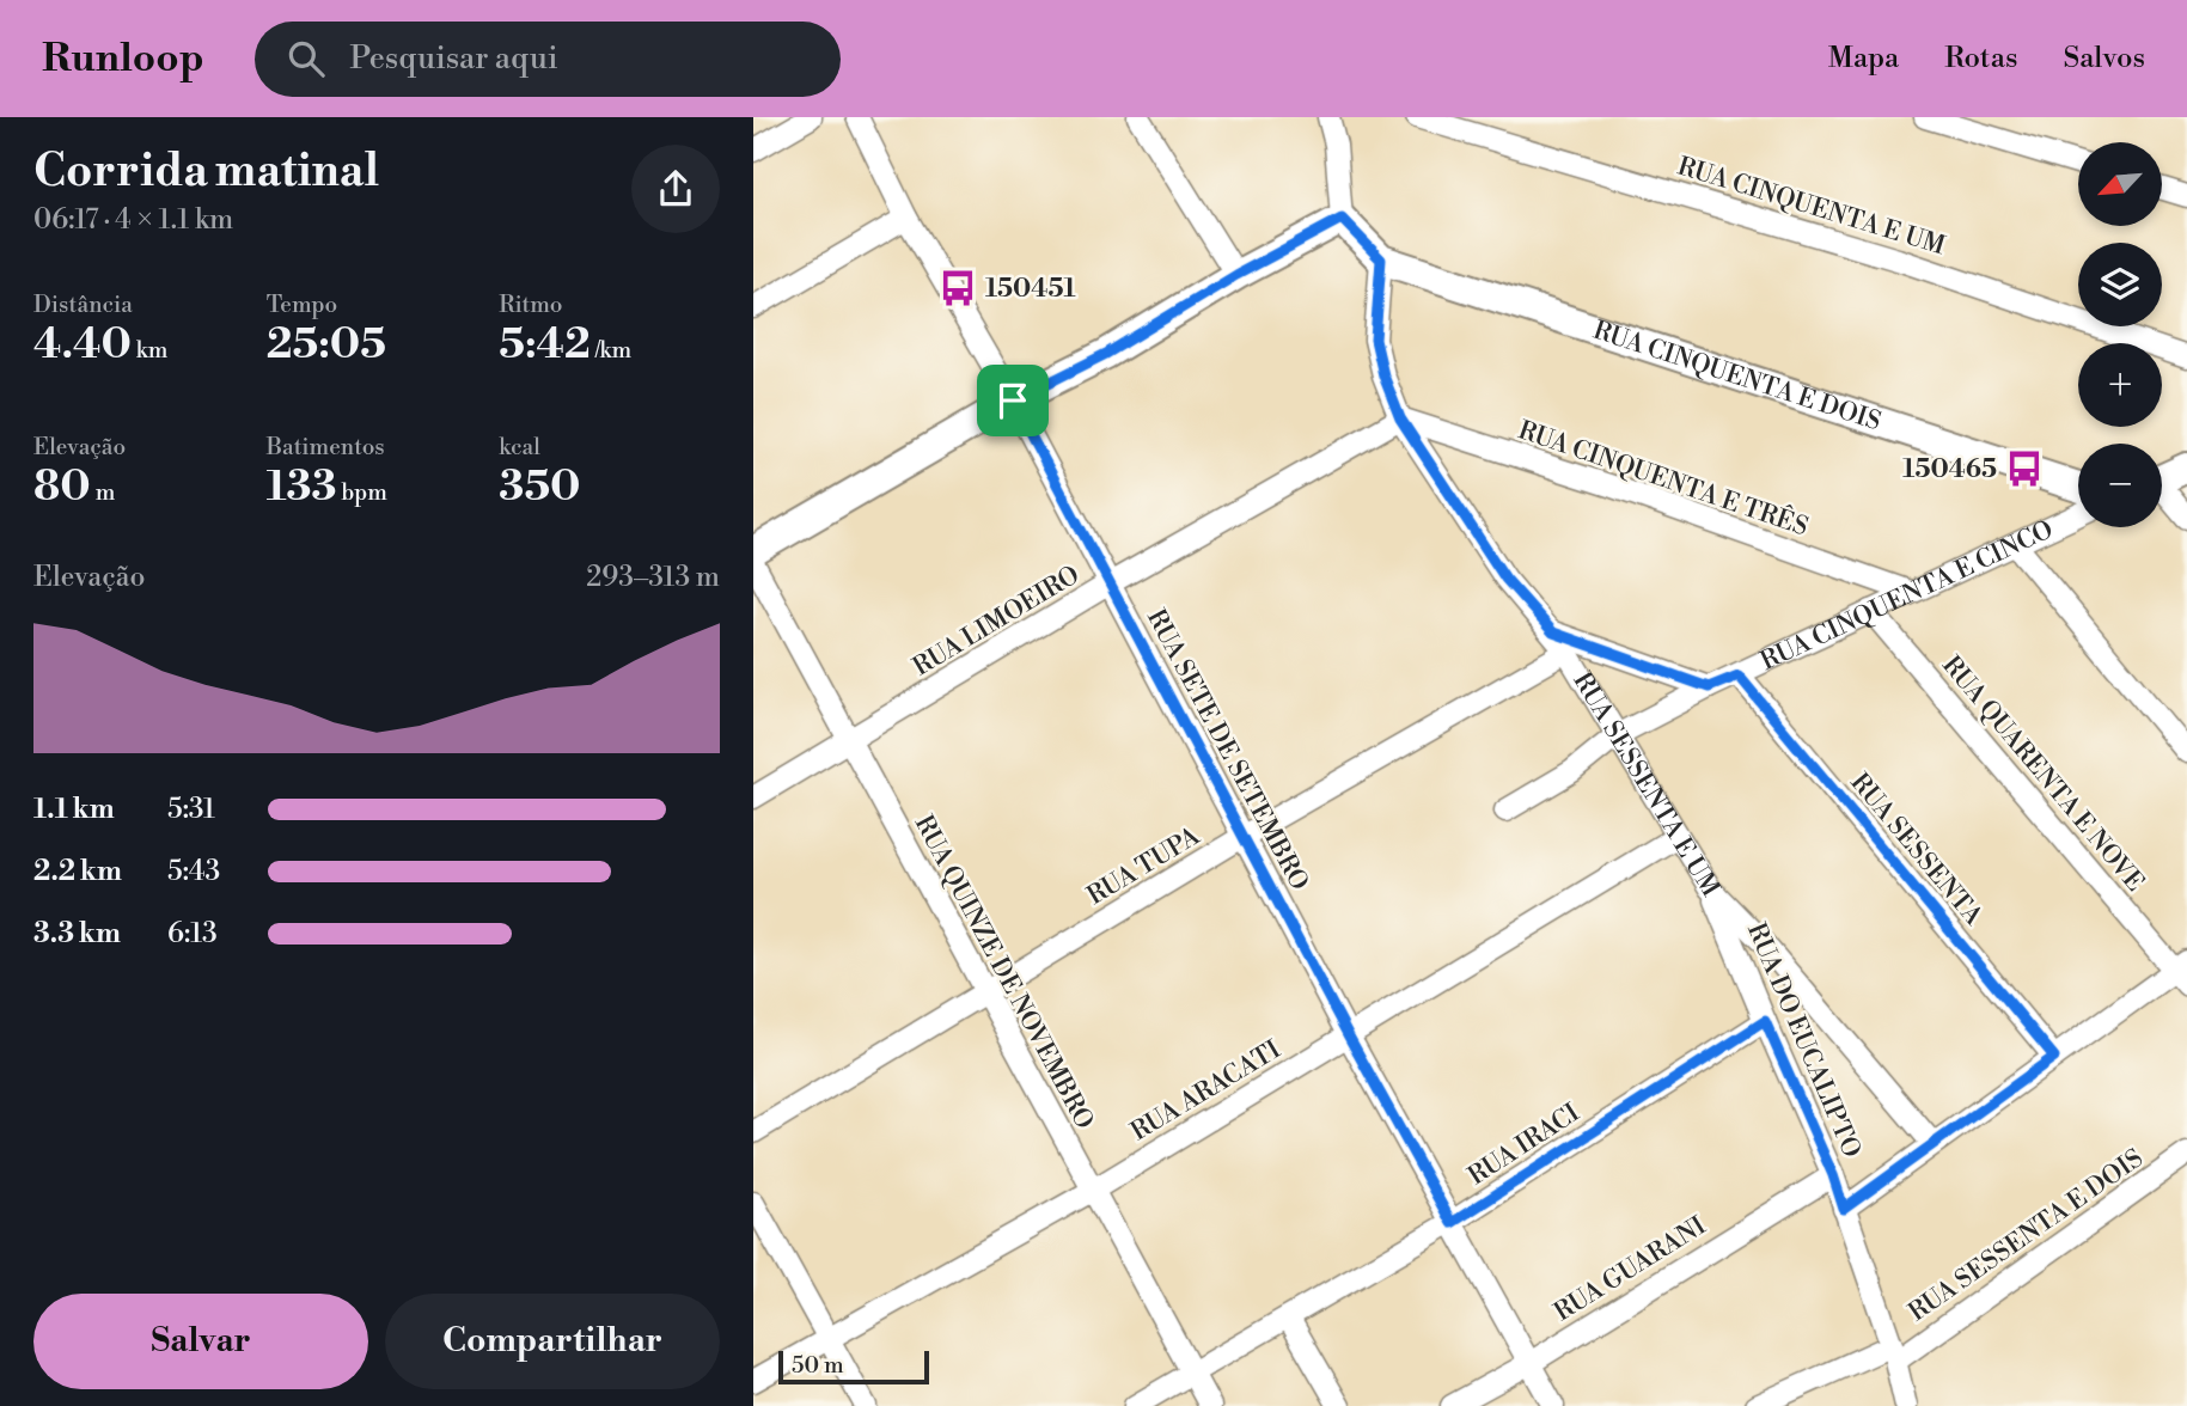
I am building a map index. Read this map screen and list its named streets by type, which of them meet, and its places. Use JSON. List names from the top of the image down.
{
  "streets": {
    "street": [
      "RUA CINQUENTA E UM",
      "RUA CINQUENTA E DOIS",
      "RUA CINQUENTA E TRÊS",
      "RUA CINQUENTA E CINCO",
      "RUA LIMOEIRO",
      "RUA SETE DE SETEMBRO",
      "RUA QUARENTA E NOVE",
      "RUA SESSENTA E UM",
      "RUA SESSENTA",
      "RUA TUPA",
      "RUA QUINZE DE NOVEMBRO",
      "RUA DO EUCALIPTO",
      "RUA ARACATI",
      "RUA IRACI",
      "RUA SESSENTA E DOIS",
      "RUA GUARANI"
    ]
  },
  "crossings": [
    ["RUA CINQUENTA E DOIS", "RUA SESSENTA E UM"],
    ["RUA CINQUENTA E TRÊS", "RUA CINQUENTA E CINCO"],
    ["RUA CINQUENTA E TRÊS", "RUA LIMOEIRO"],
    ["RUA CINQUENTA E TRÊS", "RUA SESSENTA E UM"],
    ["RUA CINQUENTA E CINCO", "RUA QUARENTA E NOVE"],
    ["RUA CINQUENTA E CINCO", "RUA SESSENTA E UM"],
    ["RUA CINQUENTA E CINCO", "RUA SESSENTA"],
    ["RUA LIMOEIRO", "RUA SETE DE SETEMBRO"],
    ["RUA LIMOEIRO", "RUA SESSENTA E UM"],
    ["RUA LIMOEIRO", "RUA QUINZE DE NOVEMBRO"],
    ["RUA SETE DE SETEMBRO", "RUA TUPA"],
    ["RUA SETE DE SETEMBRO", "RUA ARACATI"],
    ["RUA SETE DE SETEMBRO", "RUA IRACI"],
    ["RUA SETE DE SETEMBRO", "RUA GUARANI"],
    ["RUA SESSENTA E UM", "RUA TUPA"],
    ["RUA SESSENTA E UM", "RUA DO EUCALIPTO"],
    ["RUA SESSENTA E UM", "RUA ARACATI"],
    ["RUA TUPA", "RUA QUINZE DE NOVEMBRO"],
    ["RUA QUINZE DE NOVEMBRO", "RUA ARACATI"],
    ["RUA QUINZE DE NOVEMBRO", "RUA IRACI"],
    ["RUA DO EUCALIPTO", "RUA IRACI"],
    ["RUA DO EUCALIPTO", "RUA SESSENTA E DOIS"],
    ["RUA DO EUCALIPTO", "RUA GUARANI"]
  ],
  "places": {
    "bus stop": ["150451", "150465"]
  },
  "scale_bar": "50 m",
  "north": "bottom left",
  "page": {
    "header": "Runloop",
    "search": "Pesquisar aqui",
    "nav": ["Mapa", "Rotas", "Salvos"],
    "heading": ["Corrida matinal", "06:17 · 4 × 1.1 km"],
    "map_buttons": ["+", "−"],
    "stats": [
      ["Distância", "4.40 km"],
      ["Tempo", "25:05"],
      ["Ritmo", "5:42 /km"],
      ["Elevação", "80 m"],
      ["Batimentos", "133 bpm"],
      ["kcal", "350"]
    ],
    "chart": ["Elevação", "293–313 m"],
    "list": [
      {
        "name": "1.1 km",
        "note": "5:31"
      },
      {
        "name": "2.2 km",
        "note": "5:43"
      },
      {
        "name": "3.3 km",
        "note": "6:13"
      }
    ],
    "buttons": ["Salvar", "Compartilhar"],
    "scale": "50 m"
  }
}
